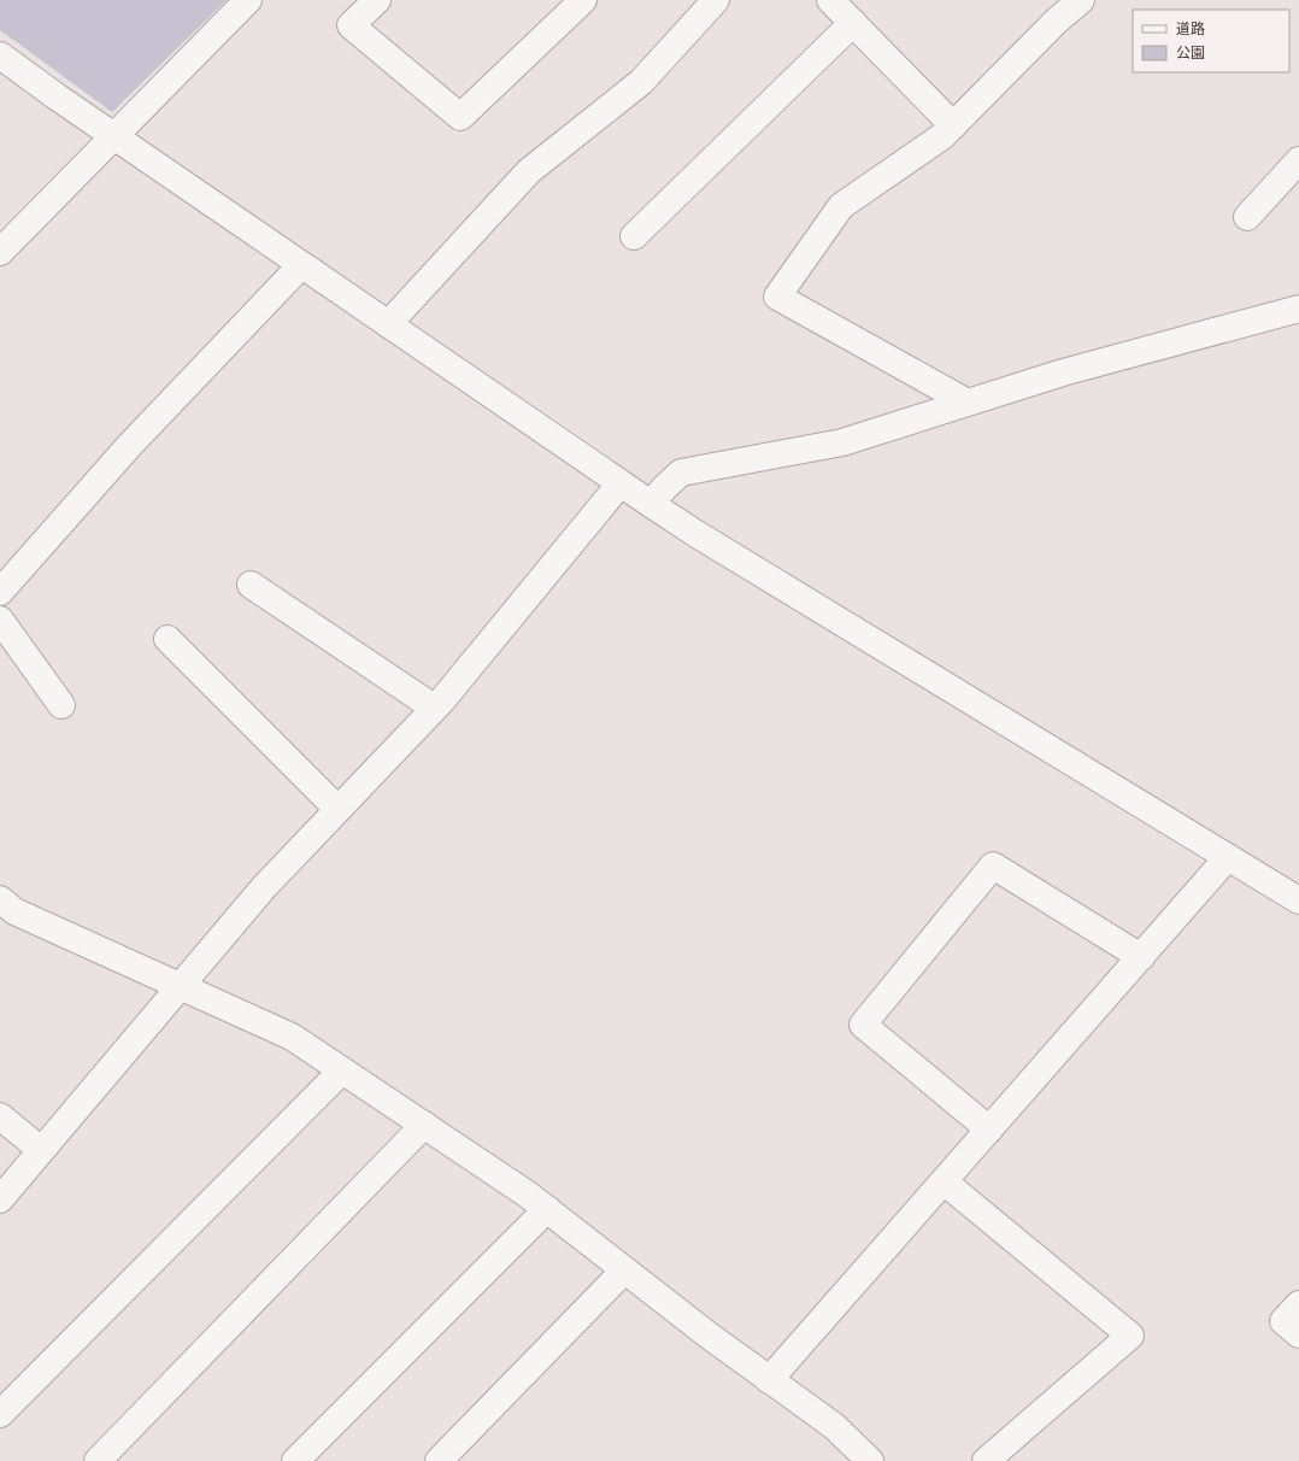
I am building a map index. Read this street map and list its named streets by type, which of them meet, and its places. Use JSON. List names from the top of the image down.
{
  "legend": ["道路", "公園"]
}
